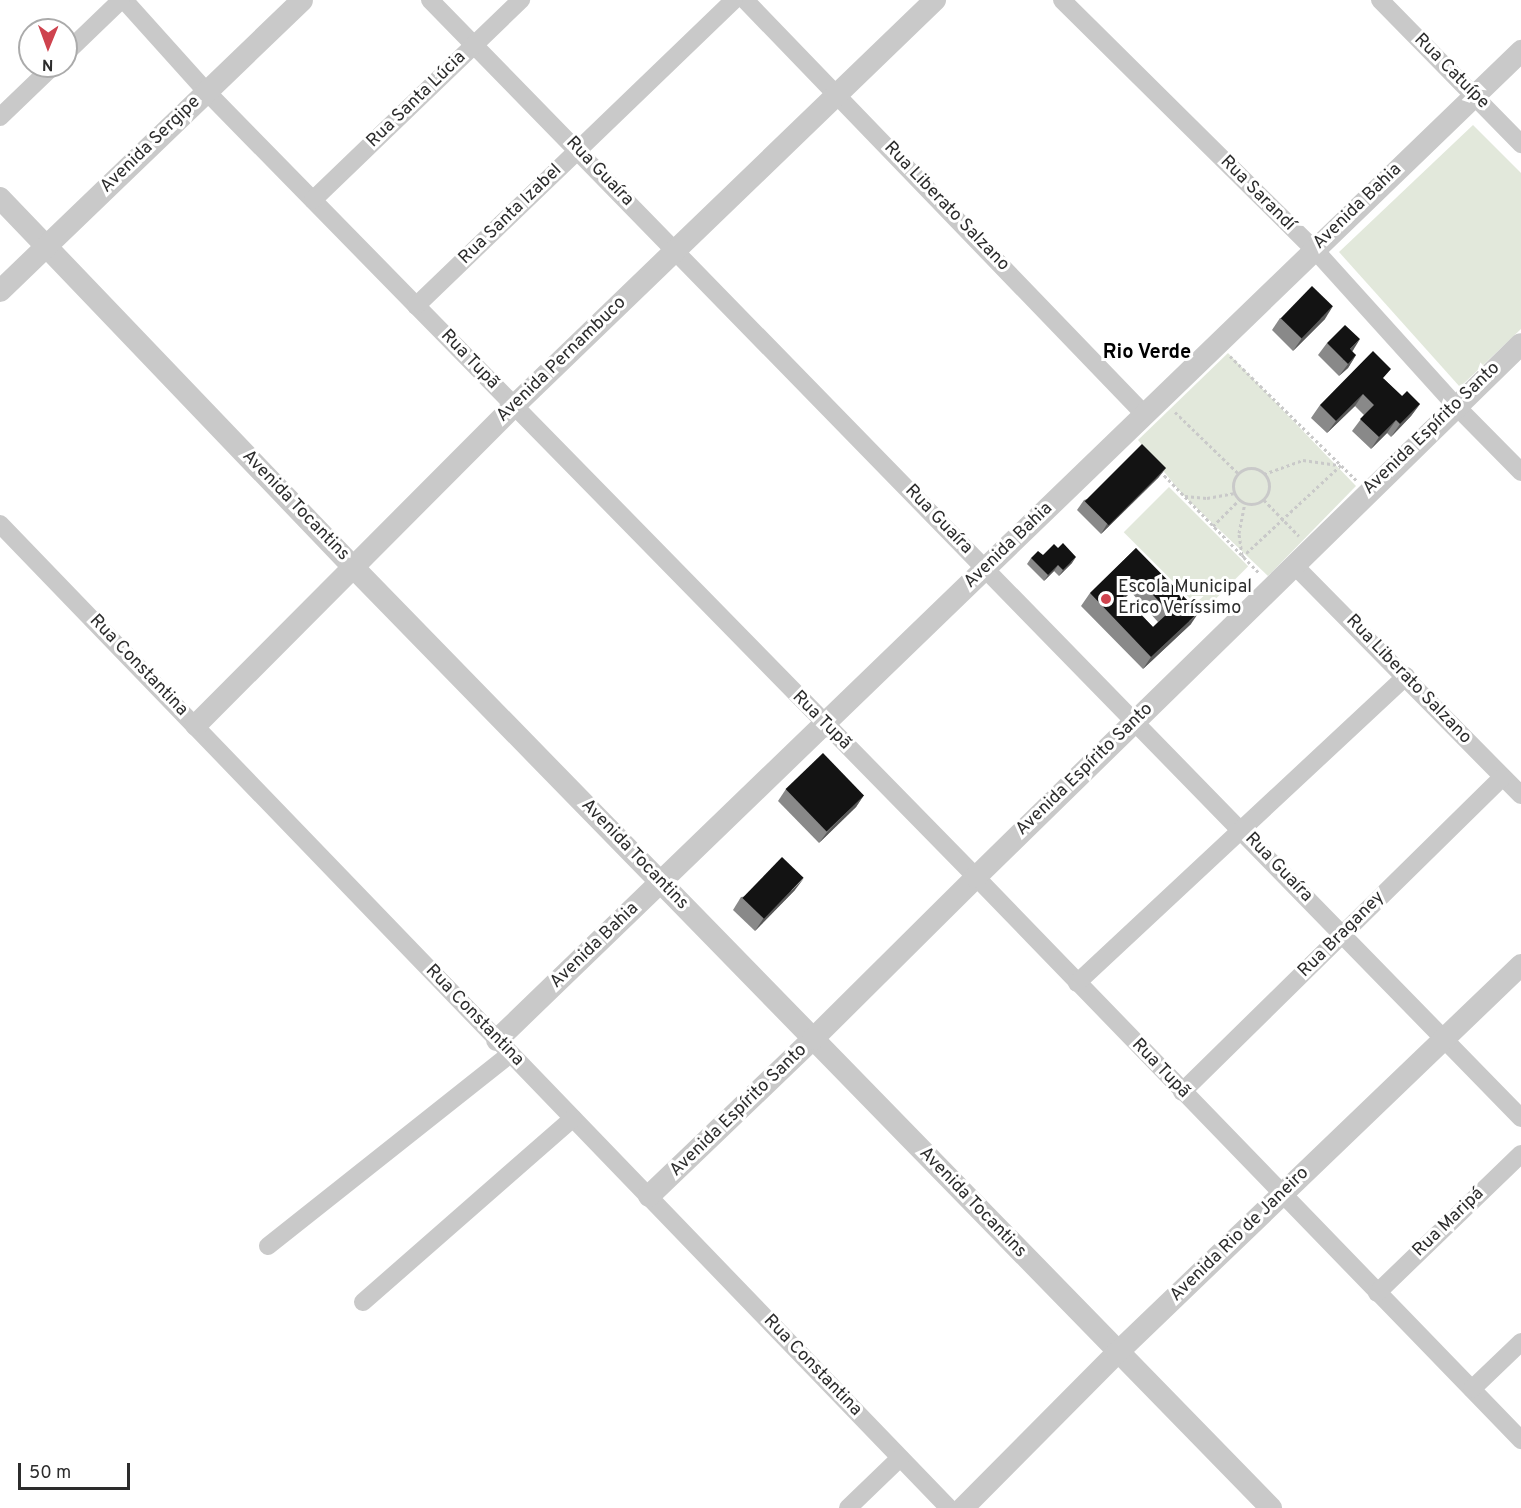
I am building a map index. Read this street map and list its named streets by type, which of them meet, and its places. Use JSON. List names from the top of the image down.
{
  "streets": {
    "street": [
      "Rua Catuípe",
      "Rua Santa Lúcia",
      "Avenida Sergipe",
      "Rua Guaíra",
      "Rua Sarandí",
      "Rua Liberato Salzano",
      "Avenida Bahia",
      "Rua Santa Izabel",
      "Rua Tupã",
      "Avenida Pernambuco",
      "Avenida Espírito Santo",
      "Avenida Tocantins",
      "Rua Constantina",
      "Rua Braganey",
      "Rua Maripá",
      "Avenida Rio de Janeiro"
    ]
  },
  "crossings": [
    ["Rua Catuípe", "Avenida Bahia"],
    ["Rua Santa Lúcia", "Rua Guaíra"],
    ["Rua Santa Lúcia", "Rua Tupã"],
    ["Avenida Sergipe", "Rua Tupã"],
    ["Avenida Sergipe", "Avenida Tocantins"],
    ["Rua Guaíra", "Avenida Bahia"],
    ["Rua Guaíra", "Rua Santa Izabel"],
    ["Rua Guaíra", "Avenida Pernambuco"],
    ["Rua Guaíra", "Avenida Espírito Santo"],
    ["Rua Guaíra", "Rua Braganey"],
    ["Rua Guaíra", "Avenida Rio de Janeiro"],
    ["Rua Sarandí", "Avenida Bahia"],
    ["Rua Sarandí", "Avenida Espírito Santo"],
    ["Rua Liberato Salzano", "Avenida Bahia"],
    ["Rua Liberato Salzano", "Avenida Pernambuco"],
    ["Rua Liberato Salzano", "Avenida Espírito Santo"],
    ["Rua Liberato Salzano", "Rua Braganey"],
    ["Avenida Bahia", "Rua Tupã"],
    ["Avenida Bahia", "Avenida Tocantins"],
    ["Avenida Bahia", "Rua Constantina"],
    ["Rua Santa Izabel", "Rua Tupã"],
    ["Rua Tupã", "Avenida Pernambuco"],
    ["Rua Tupã", "Avenida Espírito Santo"],
    ["Rua Tupã", "Rua Braganey"],
    ["Rua Tupã", "Rua Maripá"],
    ["Rua Tupã", "Avenida Rio de Janeiro"],
    ["Avenida Pernambuco", "Avenida Tocantins"],
    ["Avenida Pernambuco", "Rua Constantina"],
    ["Avenida Espírito Santo", "Avenida Tocantins"],
    ["Avenida Espírito Santo", "Rua Constantina"],
    ["Avenida Tocantins", "Avenida Rio de Janeiro"]
  ],
  "districts": ["Rio Verde"],
  "places": ["Escola Municipal Erico Veríssimo"],
  "scale_bar": "50 m",
  "north": "bottom"
}
